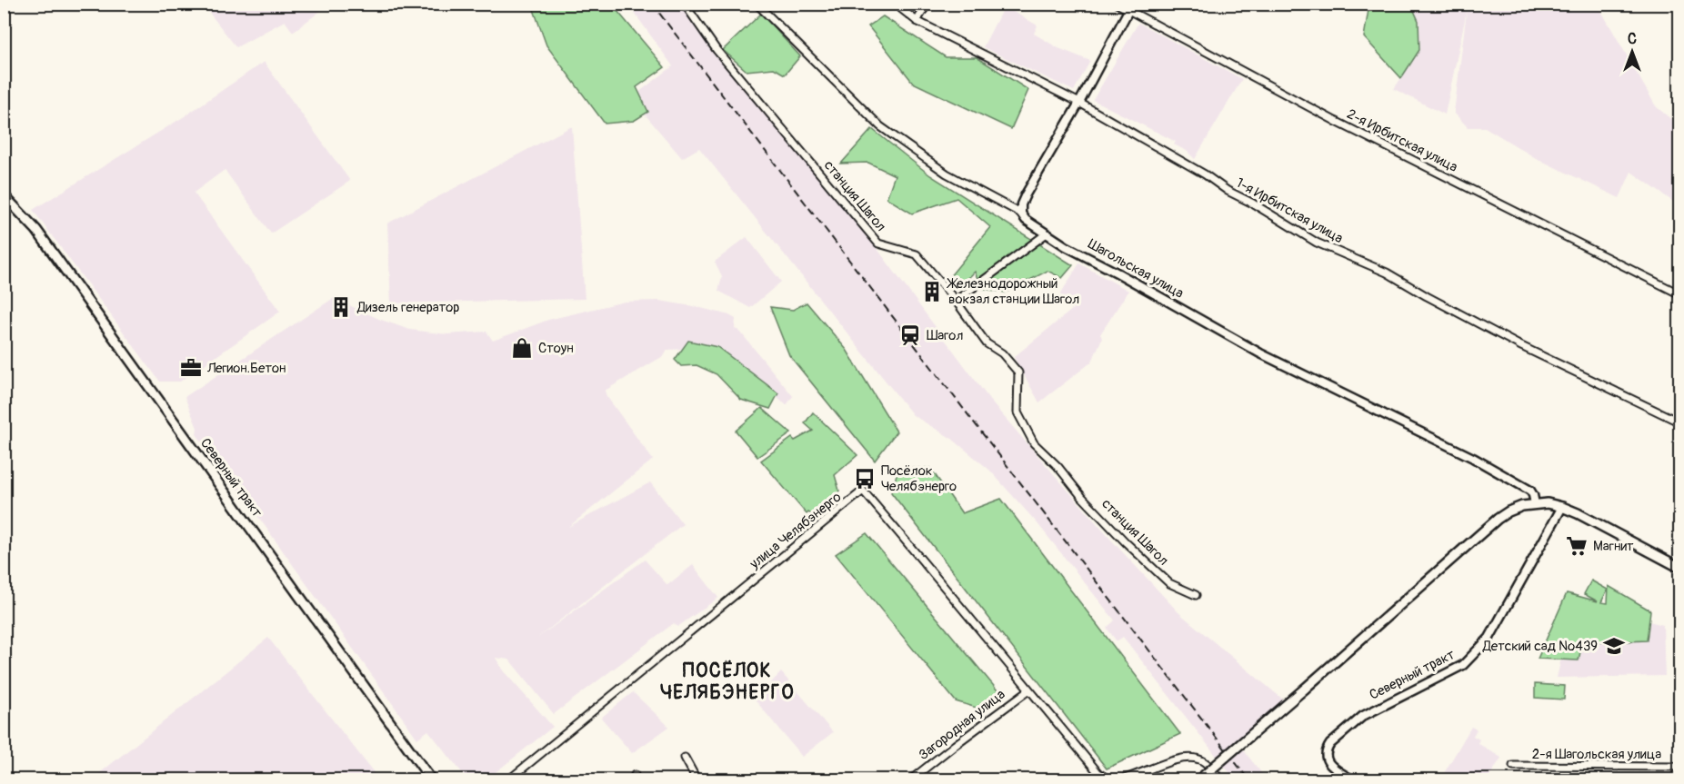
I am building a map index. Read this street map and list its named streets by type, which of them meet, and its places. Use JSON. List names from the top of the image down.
{
  "streets": {
    "main road": ["Северный тракт"],
    "street": [
      "2-я Ирбитская улица",
      "станция Шагол",
      "1-я Ирбитская улица",
      "Шагольская улица",
      "улица Челябэнерго",
      "Загородная улица",
      "2-я Шагольская улица"
    ]
  },
  "crossings": [
    ["улица Челябэнерго", "Загородная улица"]
  ],
  "districts": ["ПОСЁЛОК ЧЕЛЯБЭНЕРГО"],
  "places": {
    "building": ["Железнодорожный вокзал станции Шагол", "Дизель генератор"],
    "station": ["Шагол"],
    "shop": ["Стоун"],
    "office": ["Легион.Бетон"],
    "bus stop": ["Посёлок Челябэнерго"],
    "supermarket": ["Магнит"],
    "school or university": ["Детский сад №439"]
  },
  "north": "top"
}
